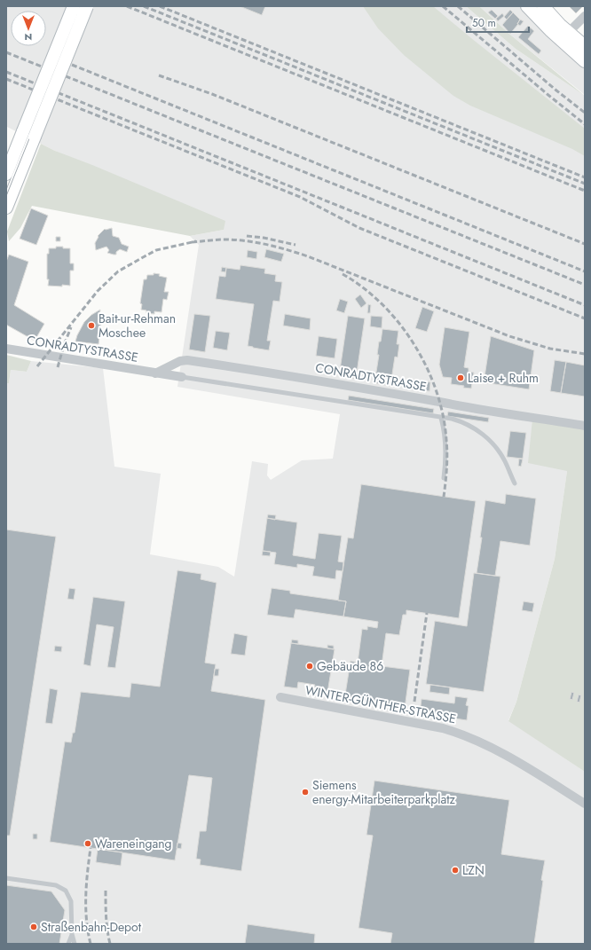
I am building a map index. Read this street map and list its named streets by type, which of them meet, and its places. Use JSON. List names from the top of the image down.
{
  "streets": {
    "street": ["CONRADTYSTRASSE", "WINTER-GÜNTHER-STRASSE"]
  },
  "places": [
    "Bait-ur-Rehman Moschee",
    "Laise + Ruhm",
    "Gebäude 86",
    "Siemens energy-Mitarbeiterparkplatz",
    "Wareneingang",
    "LZN",
    "Straßenbahn-Depot"
  ],
  "scale_bar": "50 m",
  "north": "bottom"
}
